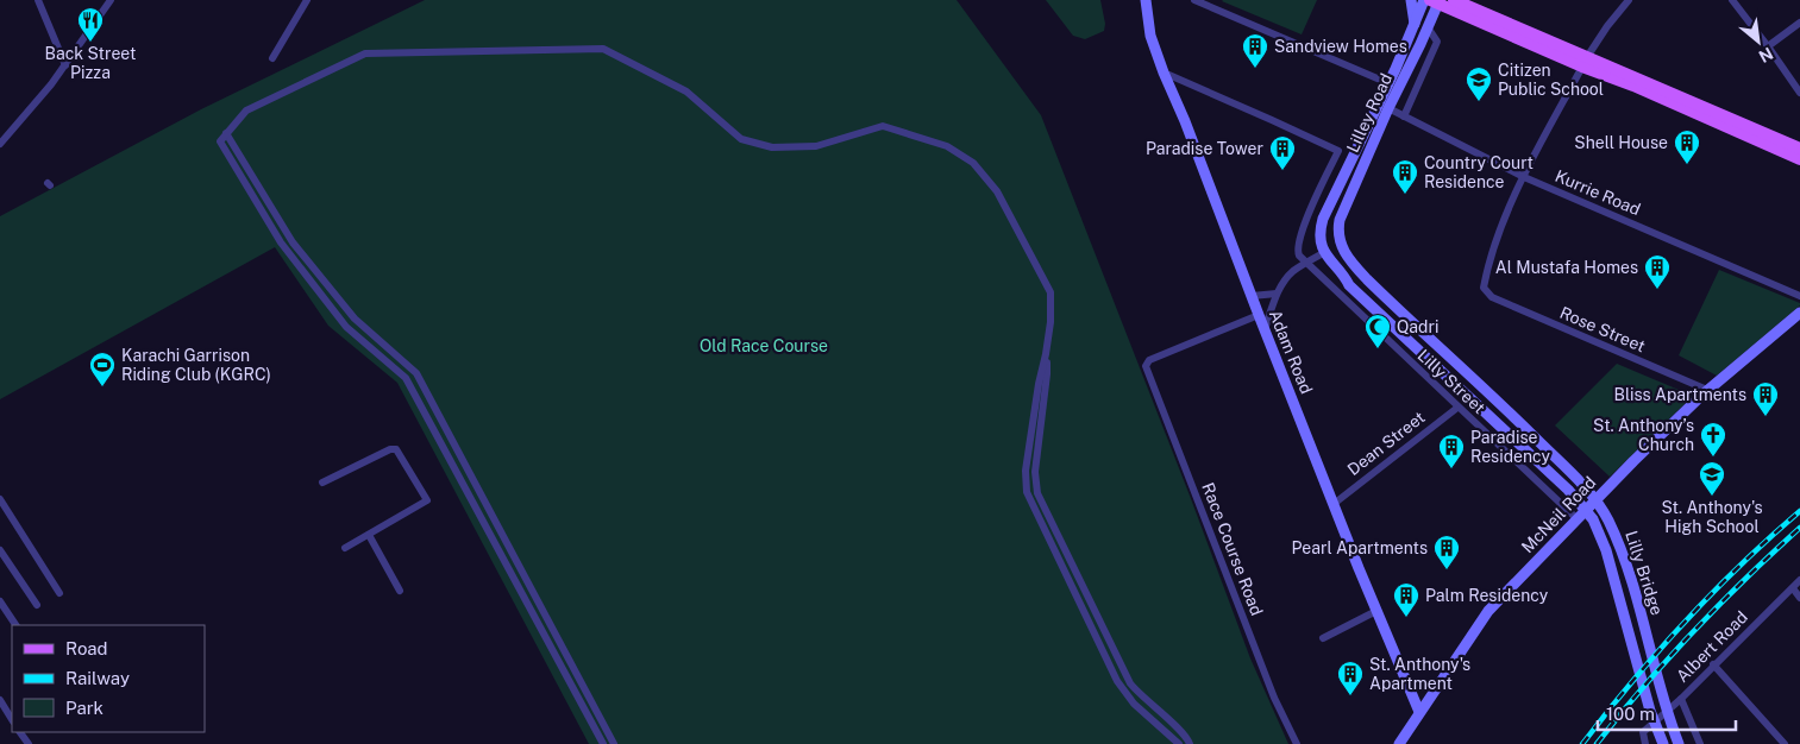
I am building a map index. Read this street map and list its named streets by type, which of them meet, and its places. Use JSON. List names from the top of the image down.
{
  "streets": {
    "main road": [
      "Lilley Road",
      "Adam Road",
      "McNeil Road",
      "Lilly Bridge"
    ],
    "street": [
      "Kurrie Road",
      "Rose Street",
      "Lilly Street",
      "Dean Street",
      "Race Course Road",
      "Albert Road"
    ]
  },
  "crossings": [
    ["Lilley Road", "Kurrie Road"],
    ["Lilley Road", "Lilly Bridge"],
    ["Kurrie Road", "Rose Street"],
    ["Rose Street", "McNeil Road"],
    ["Adam Road", "Dean Street"],
    ["Adam Road", "McNeil Road"],
    ["Adam Road", "Race Course Road"],
    ["Lilly Street", "Dean Street"],
    ["Lilly Street", "McNeil Road"]
  ],
  "parks": ["Old Race Course"],
  "places": {
    "restaurant": ["Back Street Pizza"],
    "building": [
      "Sandview Homes",
      "Shell House",
      "Paradise Tower",
      "Country Court Residence",
      "Al Mustafa Homes",
      "Bliss Apartments",
      "Paradise Residency",
      "Pearl Apartments",
      "Palm Residency",
      "St. Anthony's Apartment"
    ],
    "school or university": ["Citizen Public School", "St. Anthony's High School"],
    "mosque": ["Qadri"],
    "sports": ["Karachi Garrison Riding Club (KGRC)"],
    "church": ["St. Anthony’s Church"]
  },
  "legend": ["Road", "Railway", "Park"],
  "scale_bar": "100 m",
  "north": "bottom right"
}
